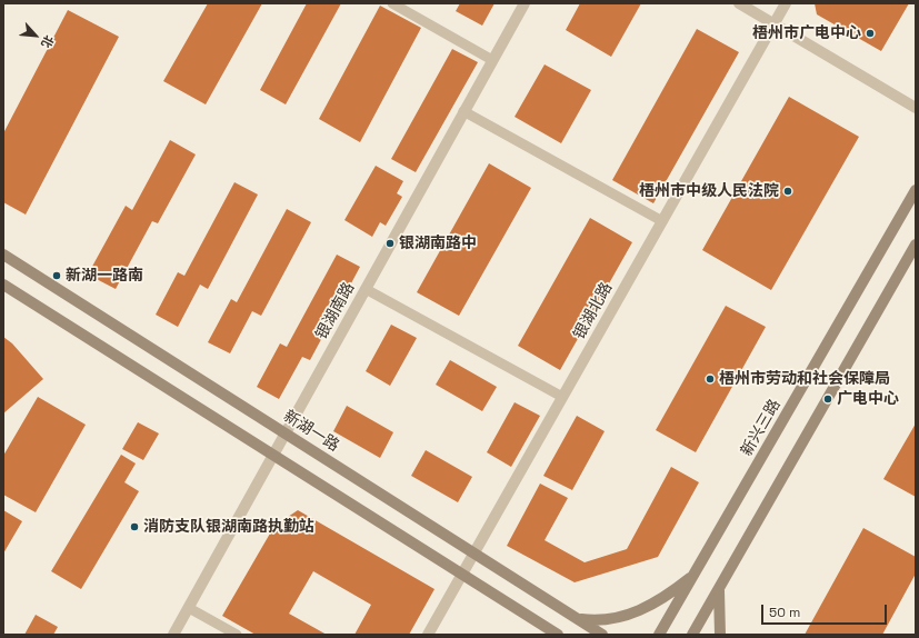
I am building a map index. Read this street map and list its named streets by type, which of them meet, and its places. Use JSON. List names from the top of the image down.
{
  "streets": {
    "street": [
      "银湖南路",
      "银湖北路",
      "新兴三路",
      "新湖一路"
    ]
  },
  "crossings": [
    ["银湖南路", "新湖一路"],
    ["银湖北路", "新湖一路"]
  ],
  "places": [
    "梧州市广电中心",
    "梧州市中级人民法院",
    "银湖南路中",
    "新湖一路南",
    "梧州市劳动和社会保障局",
    "广电中心",
    "消防支队银湖南路执勤站"
  ],
  "scale_bar": "50 m",
  "north": "bottom right"
}
